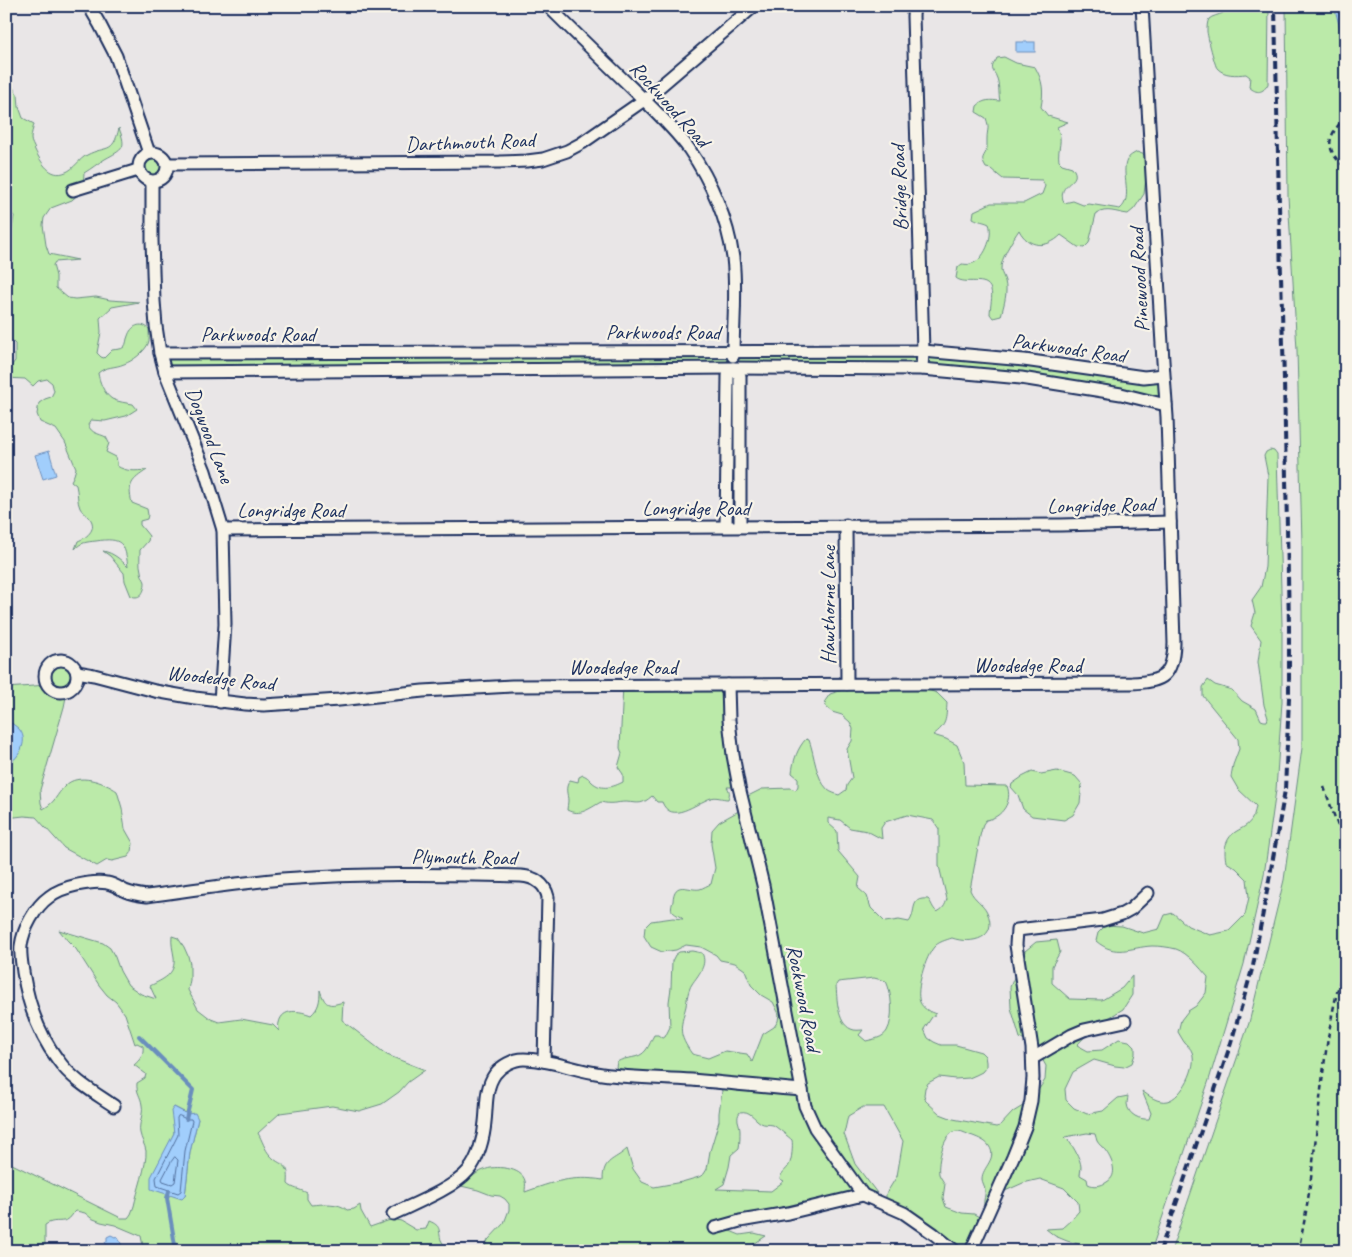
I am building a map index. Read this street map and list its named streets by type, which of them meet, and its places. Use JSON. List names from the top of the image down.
{
  "streets": {
    "street": [
      "Rockwood Road",
      "Darthmouth Road",
      "Bridge Road",
      "Pinewood Road",
      "Parkwoods Road",
      "Dogwood Lane",
      "Longridge Road",
      "Hawthorne Lane",
      "Woodedge Road",
      "Plymouth Road"
    ]
  },
  "crossings": [
    ["Rockwood Road", "Darthmouth Road"],
    ["Rockwood Road", "Parkwoods Road"],
    ["Rockwood Road", "Woodedge Road"],
    ["Darthmouth Road", "Dogwood Lane"],
    ["Bridge Road", "Parkwoods Road"],
    ["Pinewood Road", "Parkwoods Road"],
    ["Pinewood Road", "Longridge Road"],
    ["Pinewood Road", "Woodedge Road"],
    ["Parkwoods Road", "Dogwood Lane"],
    ["Dogwood Lane", "Longridge Road"],
    ["Dogwood Lane", "Woodedge Road"],
    ["Longridge Road", "Hawthorne Lane"],
    ["Hawthorne Lane", "Woodedge Road"]
  ]
}
